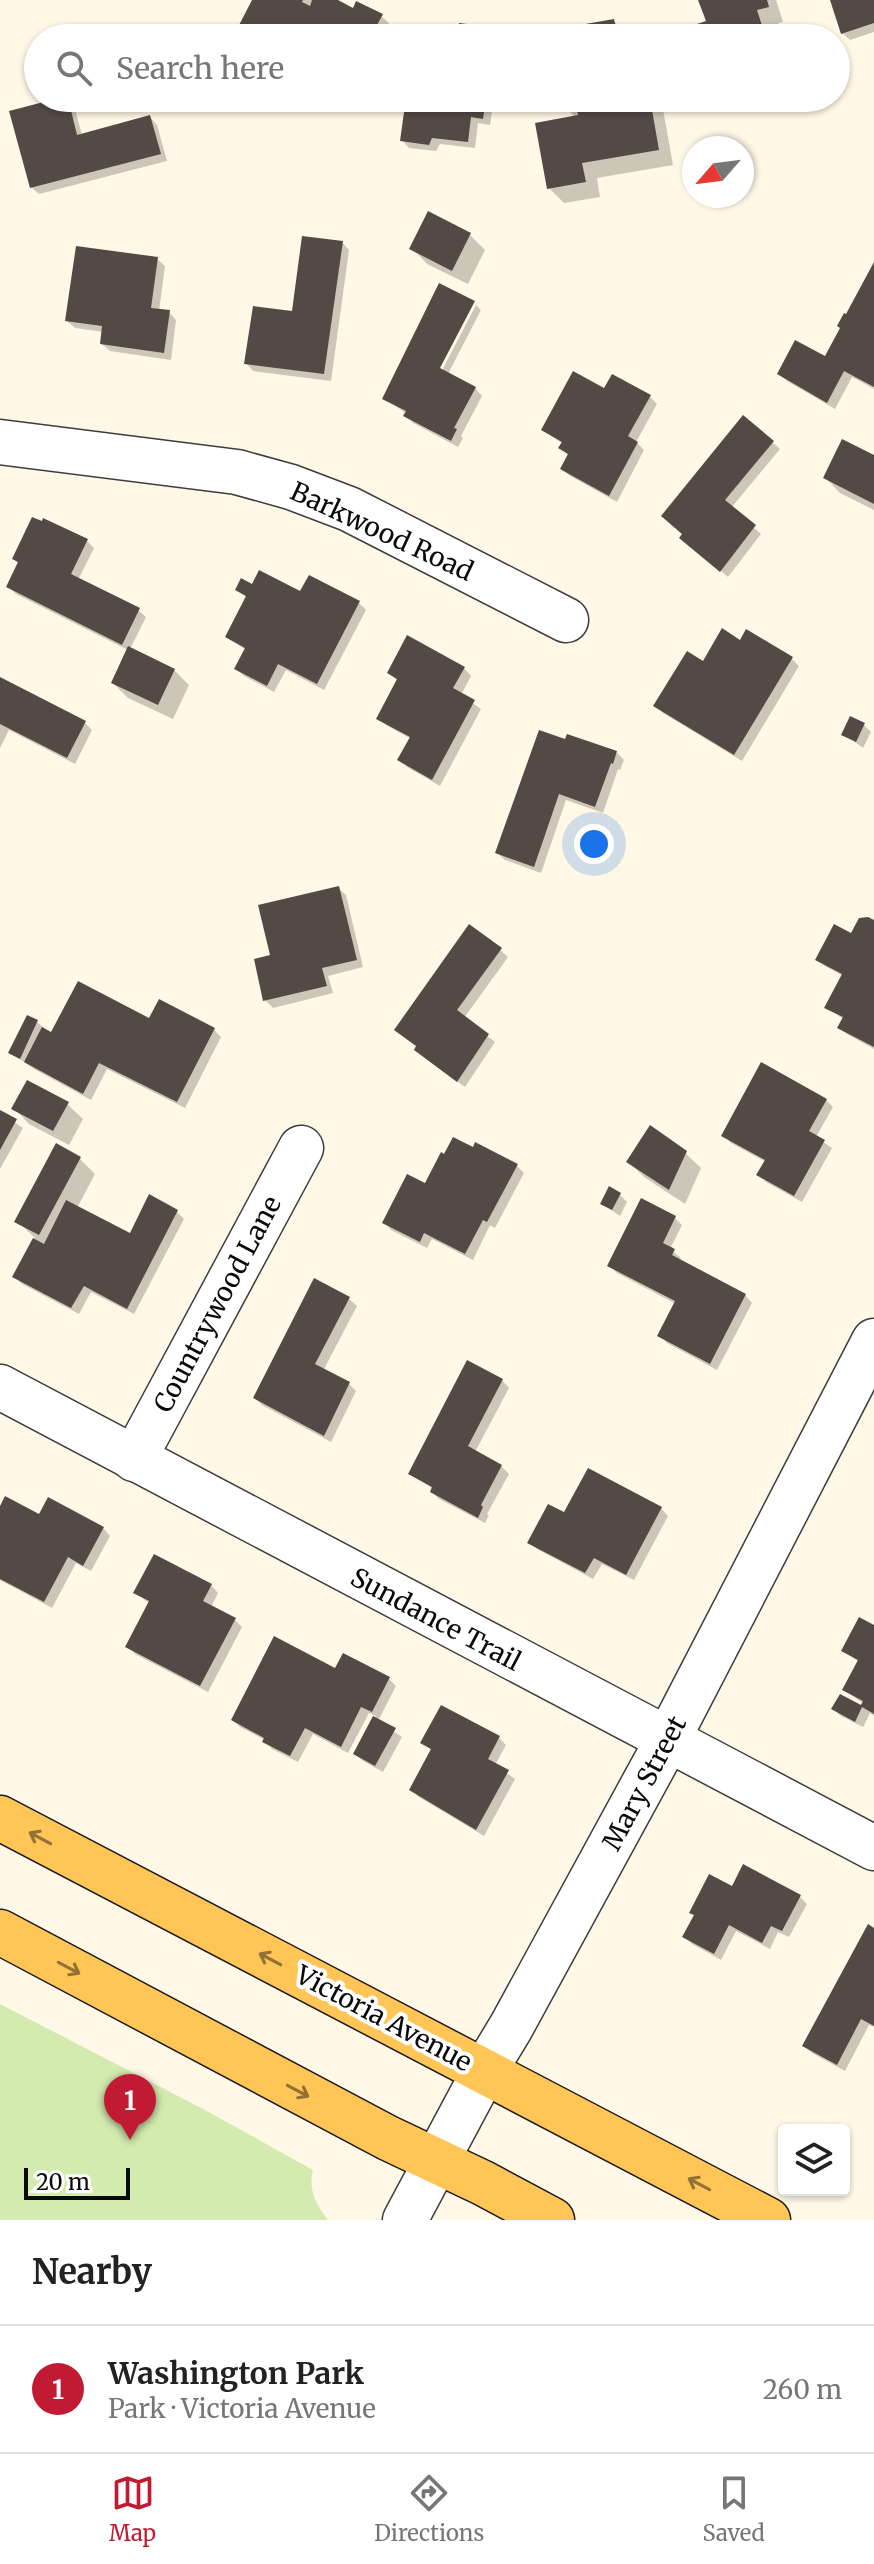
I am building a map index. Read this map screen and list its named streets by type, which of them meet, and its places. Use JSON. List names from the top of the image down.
{
  "streets": {
    "main road": ["Victoria Avenue"],
    "street": [
      "Barkwood Road",
      "Countrywood Lane",
      "Sundance Trail",
      "Mary Street"
    ]
  },
  "crossings": [
    ["Countrywood Lane", "Sundance Trail"],
    ["Sundance Trail", "Mary Street"],
    ["Mary Street", "Victoria Avenue"]
  ],
  "scale_bar": "20 m",
  "north": "bottom left",
  "page": {
    "search": "Search here",
    "pins": "1",
    "scale": "20 m",
    "heading": "Nearby",
    "list": [
      {
        "mark": "1",
        "name": "Washington Park",
        "note": "Park · Victoria Avenue",
        "value": "260 m"
      }
    ],
    "nav": ["Map", "Directions", "Saved"]
  }
}
